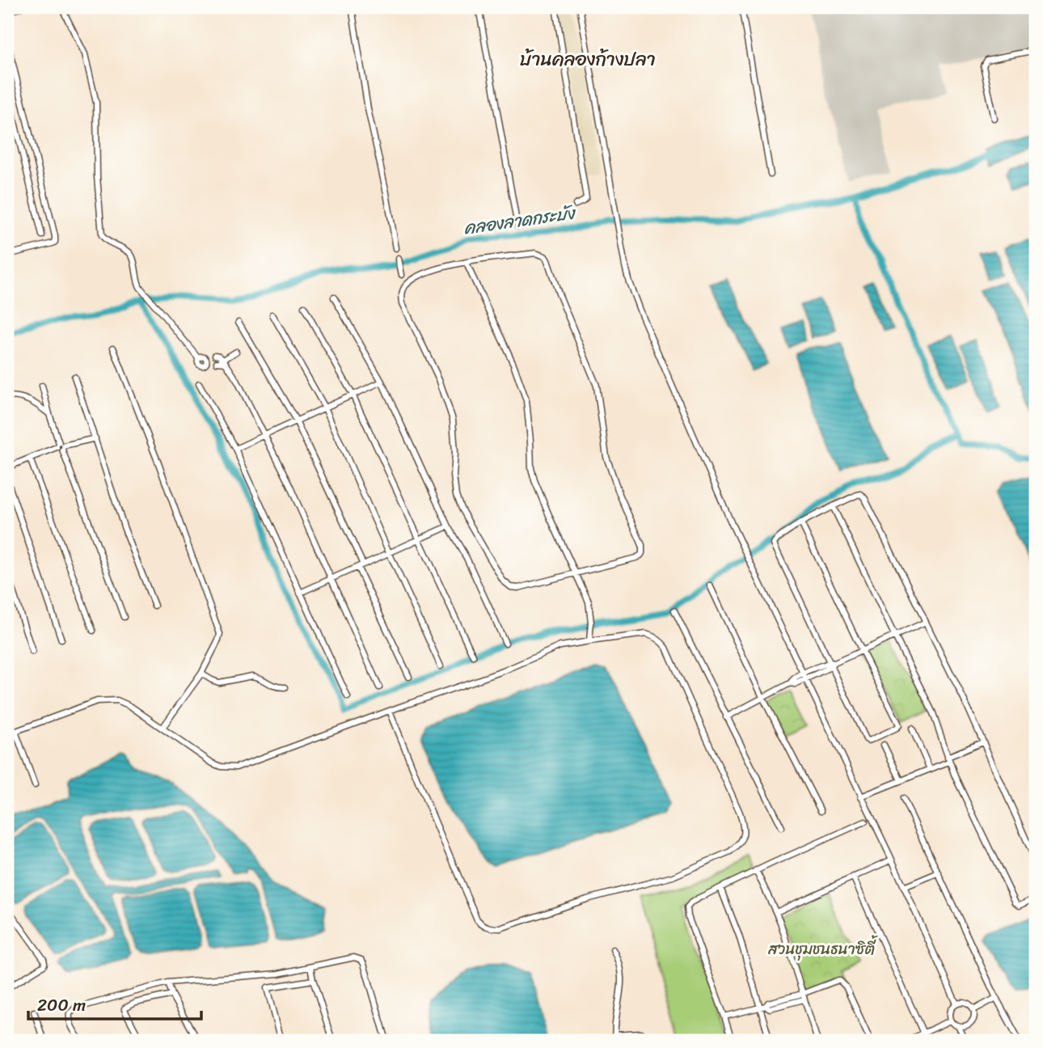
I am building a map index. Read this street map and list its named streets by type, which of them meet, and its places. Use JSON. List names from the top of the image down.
{
  "districts": ["บ้านคลองก้างปลา"],
  "water": ["คลองลาดกระบัง"],
  "parks": ["สวนชุมชนธนาซิตี้"],
  "scale_bar": "200 m"
}
